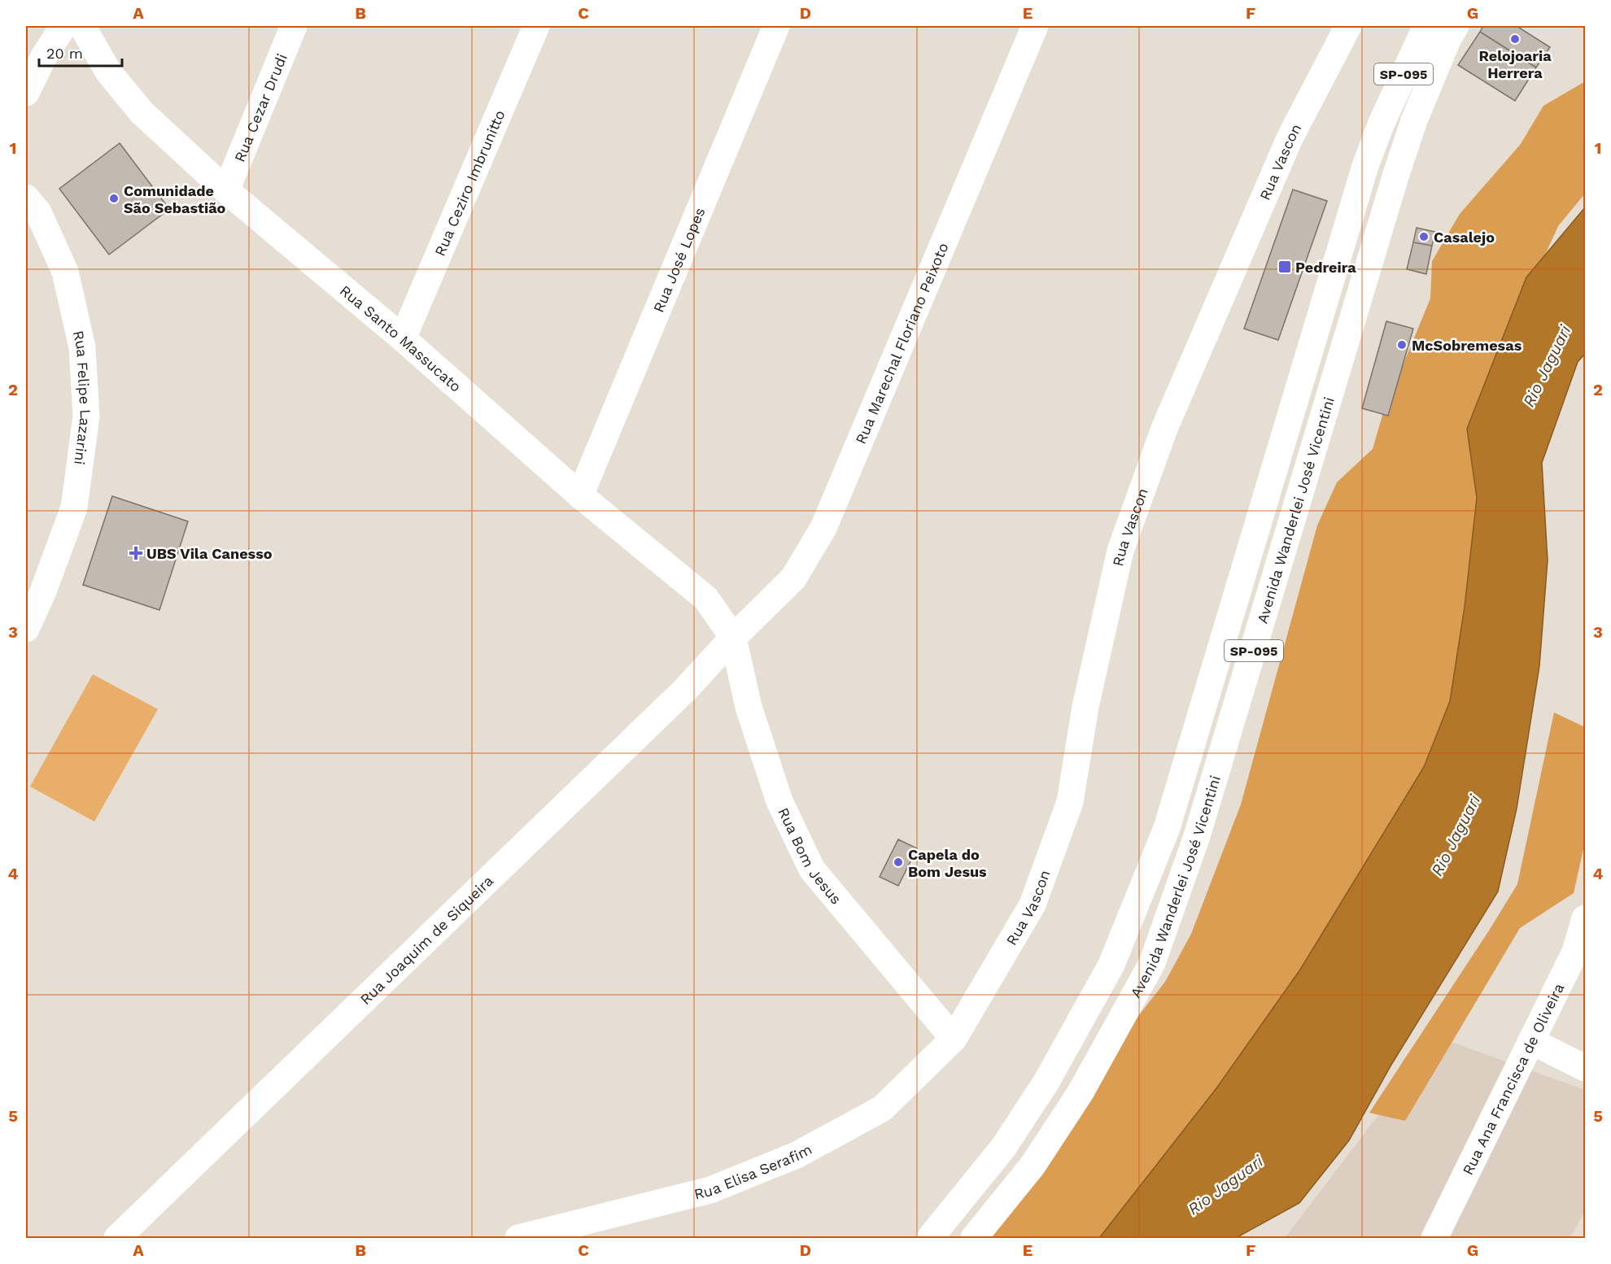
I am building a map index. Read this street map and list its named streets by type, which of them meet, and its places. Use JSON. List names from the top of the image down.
{
  "streets": {
    "street": [
      "SP-095",
      "Rua Cezar Drudi",
      "Rua Vascon",
      "Rua Ceziro Imbrunitto",
      "Rua José Lopes",
      "Rua Santo Massucato",
      "Rua Marechal Floriano Peixoto",
      "Rua Felipe Lazarini",
      "Avenida Wanderlei José Vicentini",
      "Rua Bom Jesus",
      "Rua Joaquim de Siqueira",
      "Rua Ana Francisca de Oliveira",
      "Rua Elisa Serafim"
    ]
  },
  "crossings": [
    ["Rua Cezar Drudi", "Rua Santo Massucato"],
    ["Rua Vascon", "Rua Bom Jesus"],
    ["Rua Vascon", "Rua Elisa Serafim"],
    ["Rua Ceziro Imbrunitto", "Rua Santo Massucato"],
    ["Rua José Lopes", "Rua Santo Massucato"],
    ["Rua Santo Massucato", "Rua Marechal Floriano Peixoto"],
    ["Rua Santo Massucato", "Rua Bom Jesus"],
    ["Rua Santo Massucato", "Rua Joaquim de Siqueira"],
    ["Rua Marechal Floriano Peixoto", "Rua Bom Jesus"],
    ["Rua Marechal Floriano Peixoto", "Rua Joaquim de Siqueira"],
    ["Rua Bom Jesus", "Rua Joaquim de Siqueira"],
    ["Rua Bom Jesus", "Rua Elisa Serafim"]
  ],
  "water": ["Rio Jaguari"],
  "places": {
    "other": [
      "Relojoaria Herrera",
      "Comunidade São Sebastião",
      "Casalejo",
      "McSobremesas",
      "Capela do Bom Jesus"
    ],
    "transit": ["Pedreira"],
    "health": ["UBS Vila Canesso"]
  },
  "scale_bar": "20 m",
  "grid": {
    "columns": [
      "A",
      "B",
      "C",
      "D",
      "E",
      "F",
      "G"
    ],
    "rows": [
      "1",
      "2",
      "3",
      "4",
      "5"
    ]
  }
}
